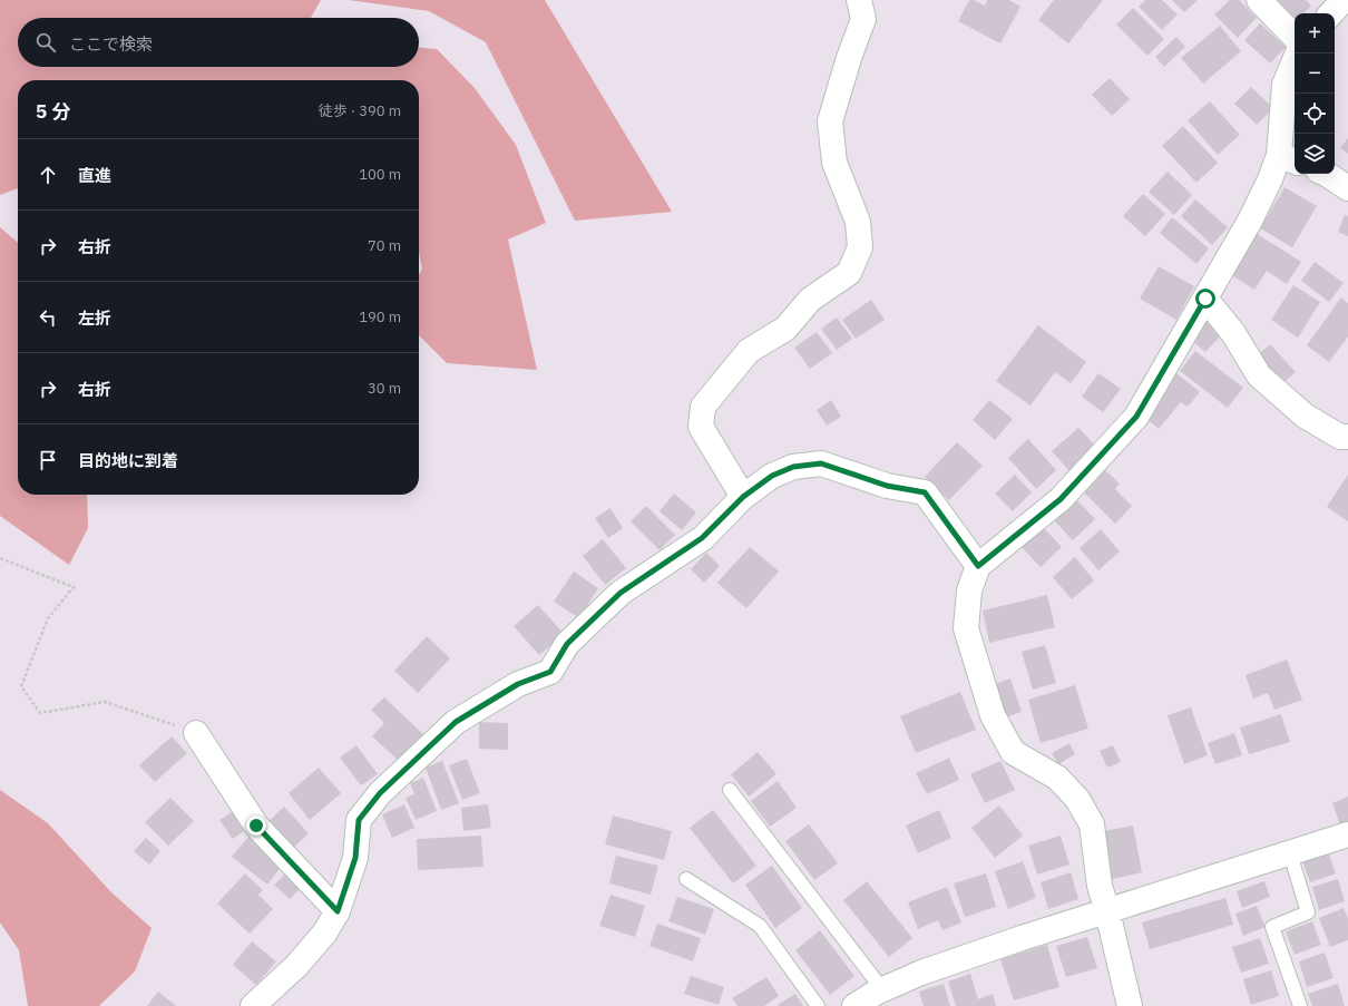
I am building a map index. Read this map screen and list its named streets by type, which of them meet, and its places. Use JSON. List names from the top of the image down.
{
  "page": {
    "map_buttons": ["+", "−"],
    "search": "ここで検索",
    "heading": ["5 分", "徒歩 · 390 m"],
    "list": [
      ["直進", "100 m"],
      ["右折", "70 m"],
      ["左折", "190 m"],
      ["右折", "30 m"],
      "目的地に到着"
    ]
  }
}
